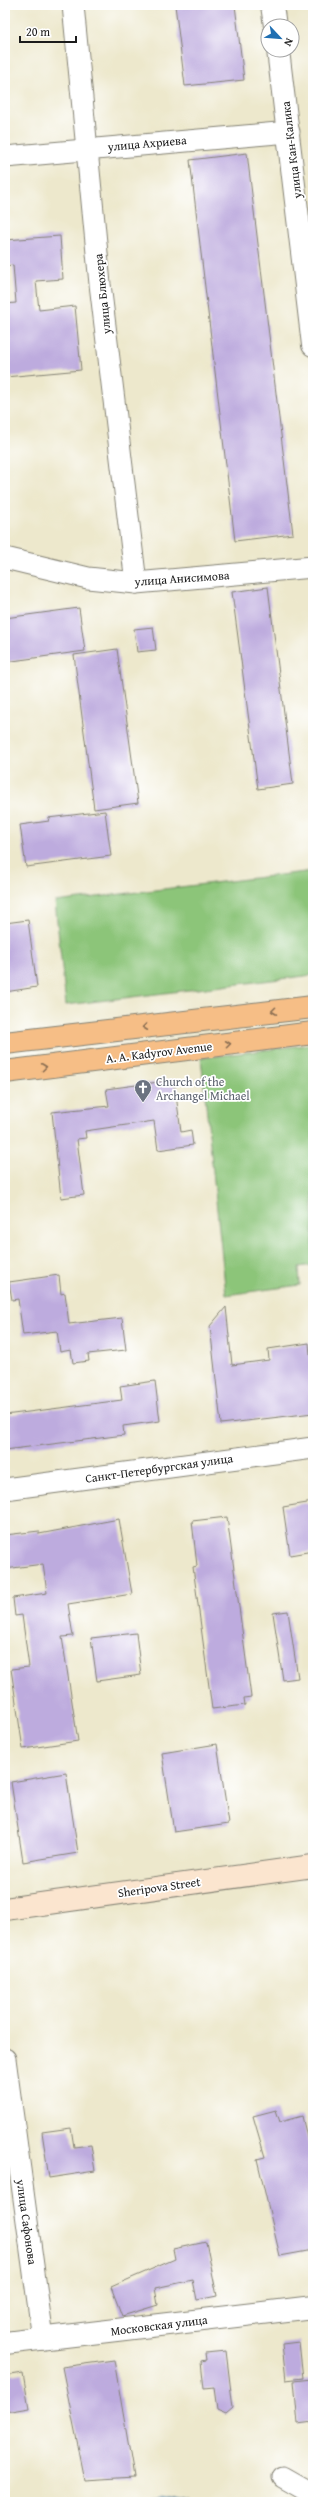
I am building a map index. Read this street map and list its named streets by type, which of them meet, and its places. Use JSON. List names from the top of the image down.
{
  "streets": {
    "main road": ["A. A. Kadyrov Avenue", "Sheripova Street"],
    "street": [
      "улица Ахриева",
      "улица Кан-Калика",
      "улица Блюхера",
      "улица Анисимова",
      "Санкт-Петербургская улица",
      "улица Сафонова",
      "Московская улица"
    ]
  },
  "crossings": [
    ["улица Ахриева", "улица Кан-Калика"],
    ["улица Ахриева", "улица Блюхера"],
    ["улица Блюхера", "улица Анисимова"],
    ["улица Сафонова", "Московская улица"]
  ],
  "places": {
    "church": ["Church of the Archangel Michael"]
  },
  "scale_bar": "20 m",
  "north": "bottom right"
}
